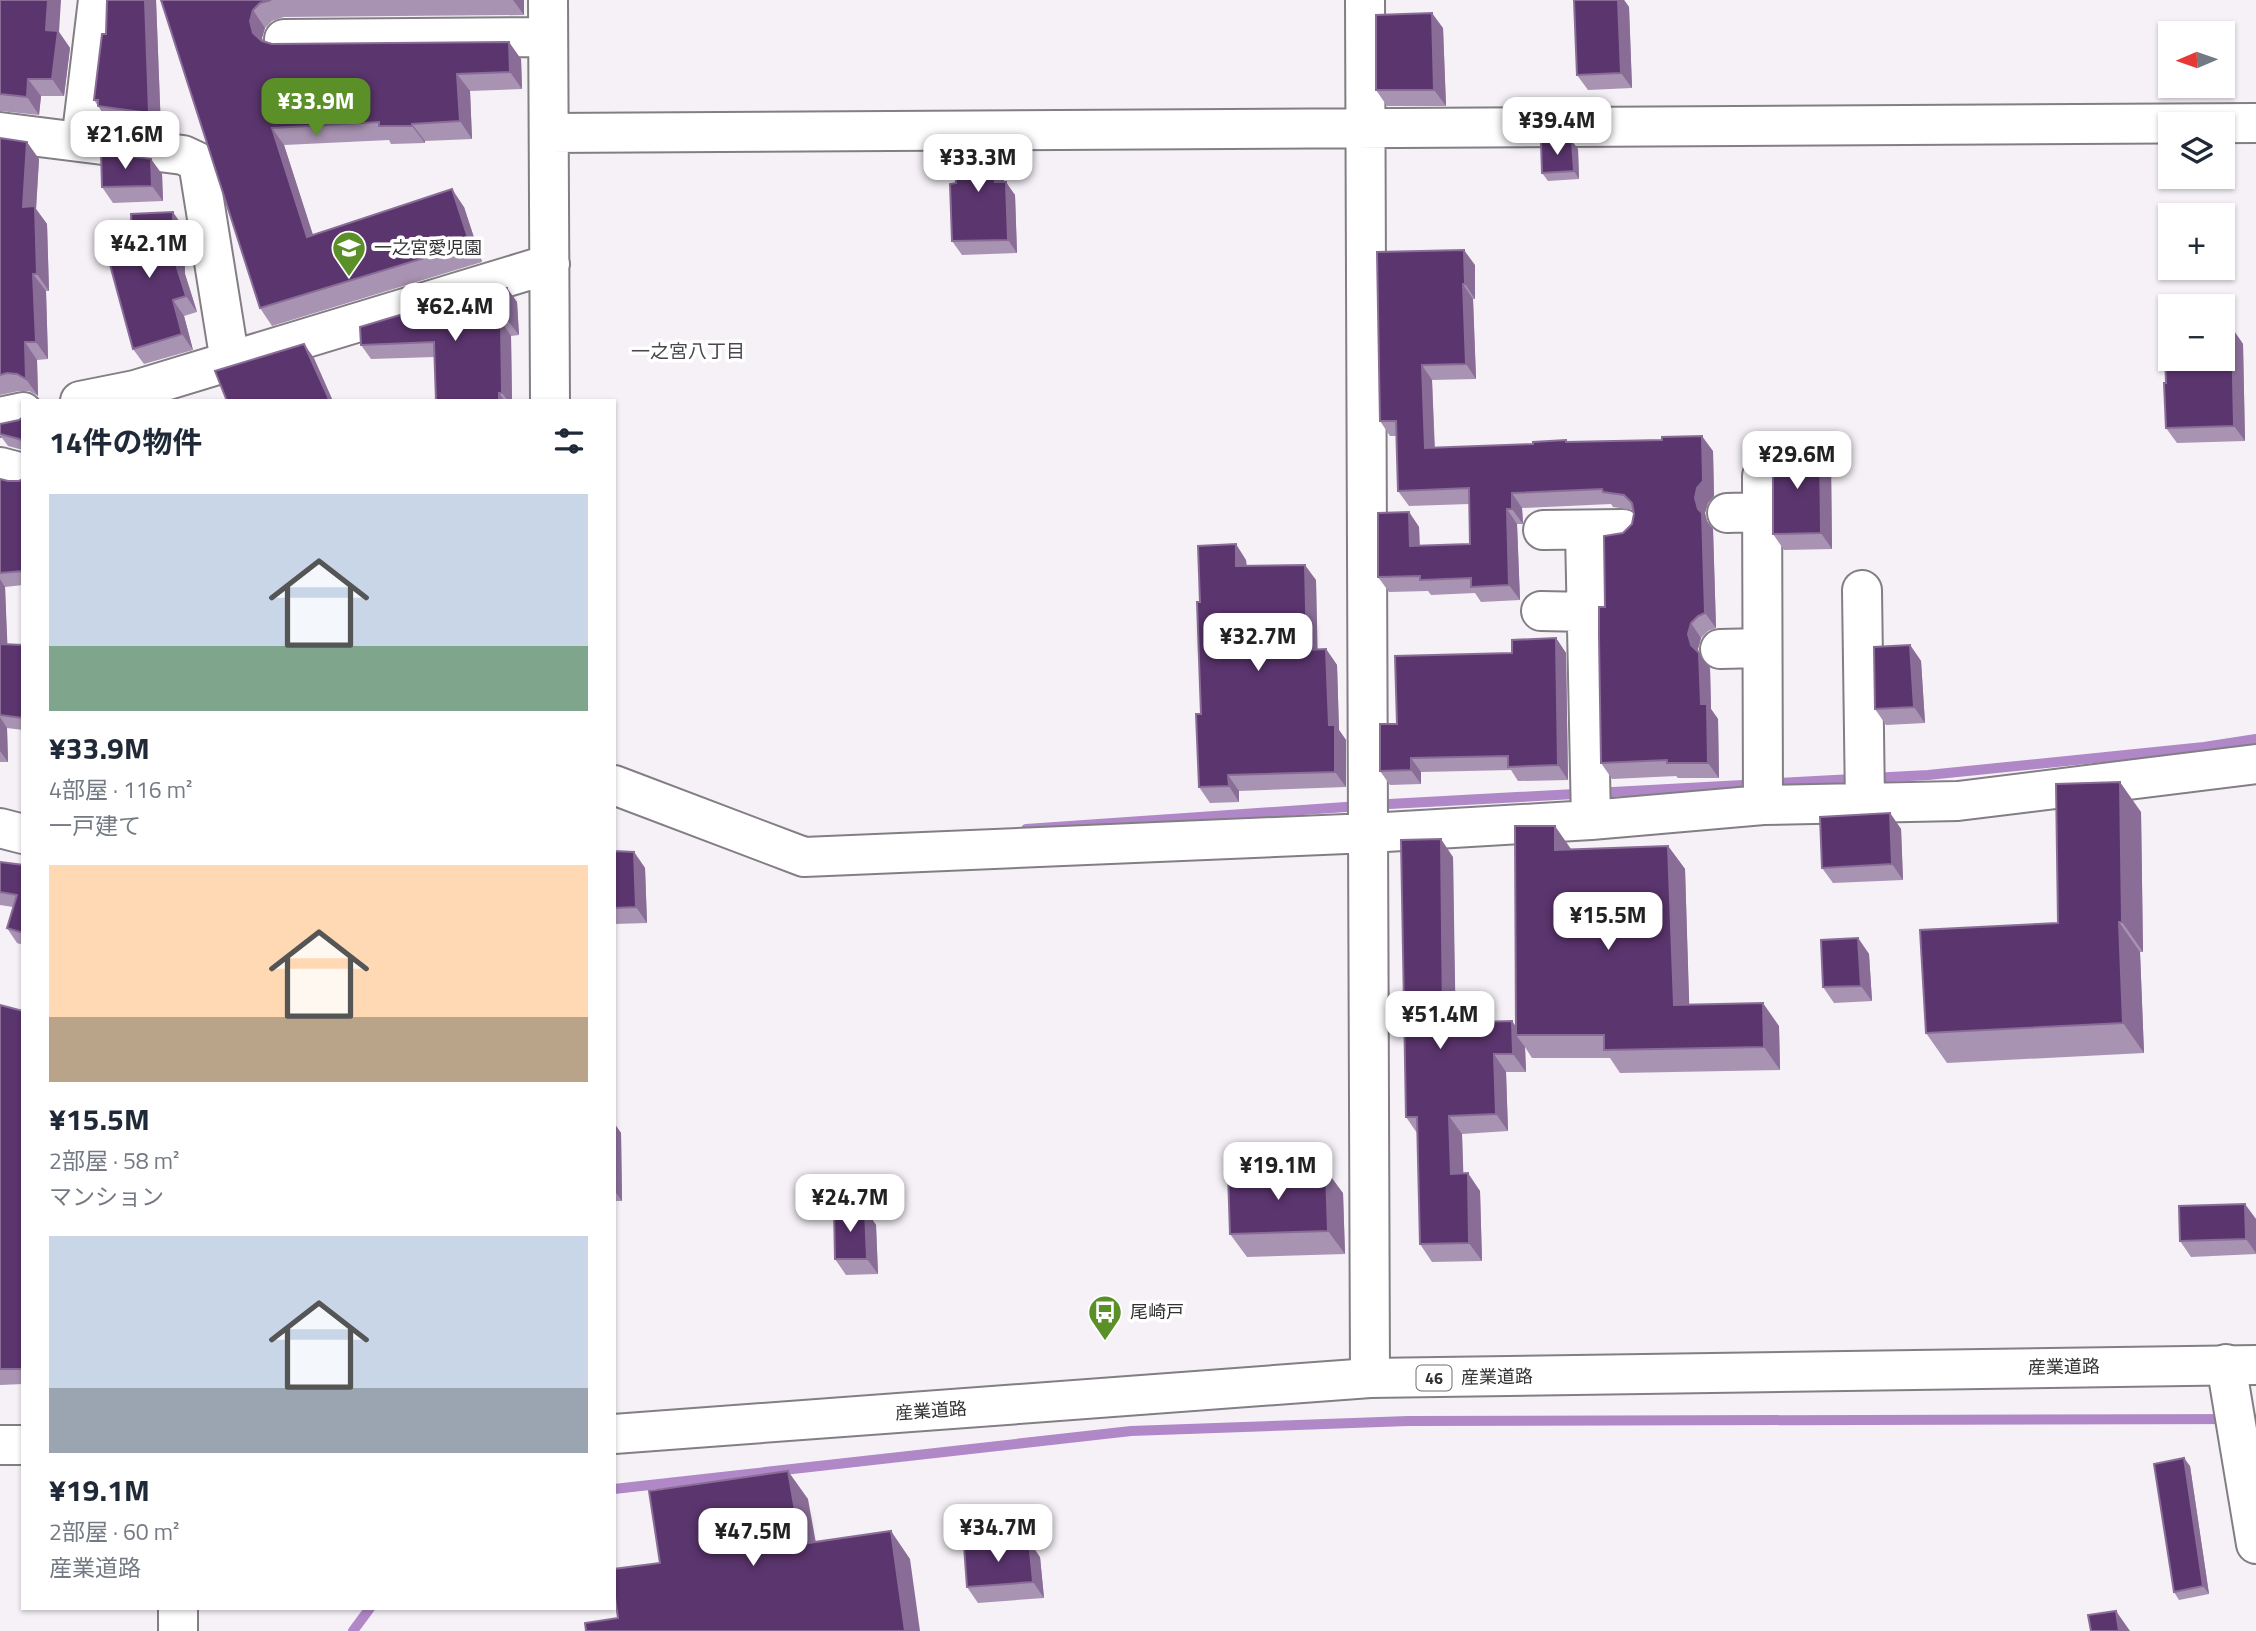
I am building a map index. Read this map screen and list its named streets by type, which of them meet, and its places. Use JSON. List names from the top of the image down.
{
  "streets": {
    "street": ["産業道路", "46"]
  },
  "districts": ["一之宮八丁目"],
  "places": {
    "school or university": ["一之宮愛児園"],
    "bus stop": ["尾崎戸"]
  },
  "north": "left",
  "page": {
    "map_buttons": ["+", "−"],
    "price": [
      "¥33.9M",
      "¥39.4M",
      "¥21.6M",
      "¥33.3M",
      "¥42.1M",
      "¥62.4M",
      "¥29.6M",
      "¥32.7M",
      "¥15.5M",
      "¥51.4M",
      "¥19.1M",
      "¥24.7M",
      "¥34.7M",
      "¥47.5M"
    ],
    "heading": "14件の物件",
    "list": [
      {
        "name": "¥33.9M",
        "note": "4部屋 · 116 m² · 一戸建て"
      },
      {
        "name": "¥15.5M",
        "note": "2部屋 · 58 m² · マンション"
      },
      {
        "name": "¥19.1M",
        "note": "2部屋 · 60 m² · 産業道路"
      }
    ]
  }
}
